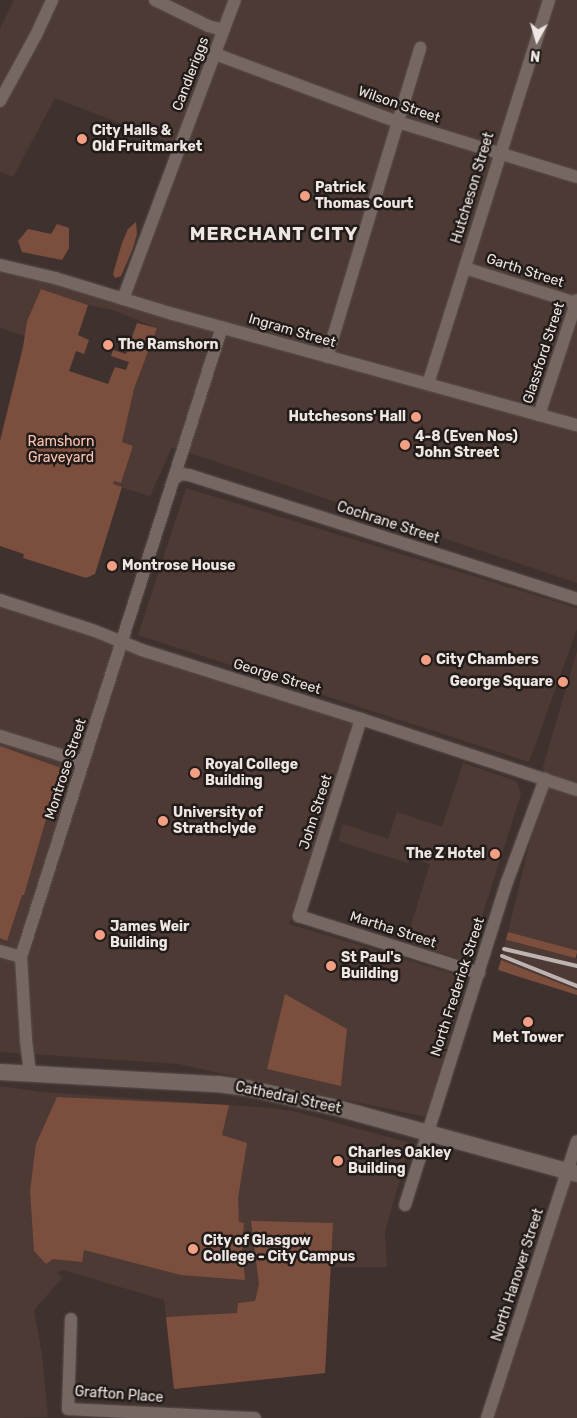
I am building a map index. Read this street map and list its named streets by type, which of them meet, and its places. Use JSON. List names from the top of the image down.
{
  "streets": {
    "street": [
      "Candleriggs",
      "Wilson Street",
      "Hutcheson Street",
      "Garth Street",
      "Ingram Street",
      "Glassford Street",
      "Cochrane Street",
      "George Street",
      "Montrose Street",
      "John Street",
      "Martha Street",
      "North Frederick Street",
      "Cathedral Street",
      "North Hanover Street",
      "Grafton Place"
    ]
  },
  "crossings": [
    ["Candleriggs", "Wilson Street"],
    ["Candleriggs", "Ingram Street"],
    ["Wilson Street", "Hutcheson Street"],
    ["Hutcheson Street", "Garth Street"],
    ["Hutcheson Street", "Ingram Street"],
    ["Garth Street", "Glassford Street"],
    ["Ingram Street", "Glassford Street"],
    ["Ingram Street", "Montrose Street"],
    ["Cochrane Street", "Montrose Street"],
    ["George Street", "Montrose Street"],
    ["George Street", "John Street"],
    ["George Street", "North Frederick Street"],
    ["Montrose Street", "Cathedral Street"],
    ["John Street", "Martha Street"],
    ["Martha Street", "North Frederick Street"],
    ["North Frederick Street", "Cathedral Street"],
    ["Cathedral Street", "North Hanover Street"]
  ],
  "districts": ["MERCHANT CITY"],
  "parks": ["Ramshorn Graveyard"],
  "places": [
    "City Halls & Old Fruitmarket",
    "Patrick Thomas Court",
    "The Ramshorn",
    "Hutchesons' Hall",
    "4-8 (Even Nos) John Street",
    "Montrose House",
    "City Chambers",
    "George Square",
    "Royal College Building",
    "University of Strathclyde",
    "The Z Hotel",
    "James Weir Building",
    "St Paul's Building",
    "Met Tower",
    "Charles Oakley Building",
    "City of Glasgow College - City Campus"
  ],
  "north": "bottom"
}
